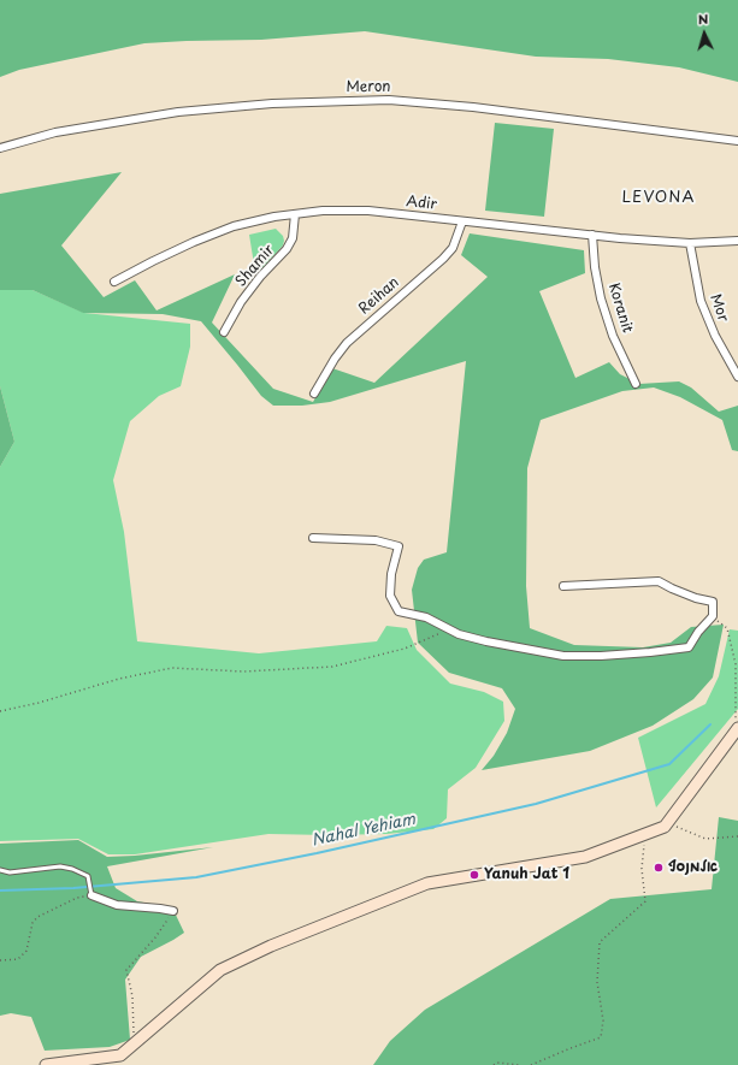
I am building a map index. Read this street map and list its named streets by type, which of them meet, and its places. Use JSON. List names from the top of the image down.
{
  "streets": {
    "street": [
      "Meron",
      "Adir",
      "Shamir",
      "Reihan",
      "Koranit",
      "Mor"
    ]
  },
  "crossings": [
    ["Adir", "Shamir"],
    ["Adir", "Reihan"],
    ["Adir", "Koranit"],
    ["Adir", "Mor"]
  ],
  "districts": ["LEVONA"],
  "water": ["Nahal Yehiam"],
  "places": ["אלמנסף", "Yanuh Jat 1"],
  "north": "top"
}
